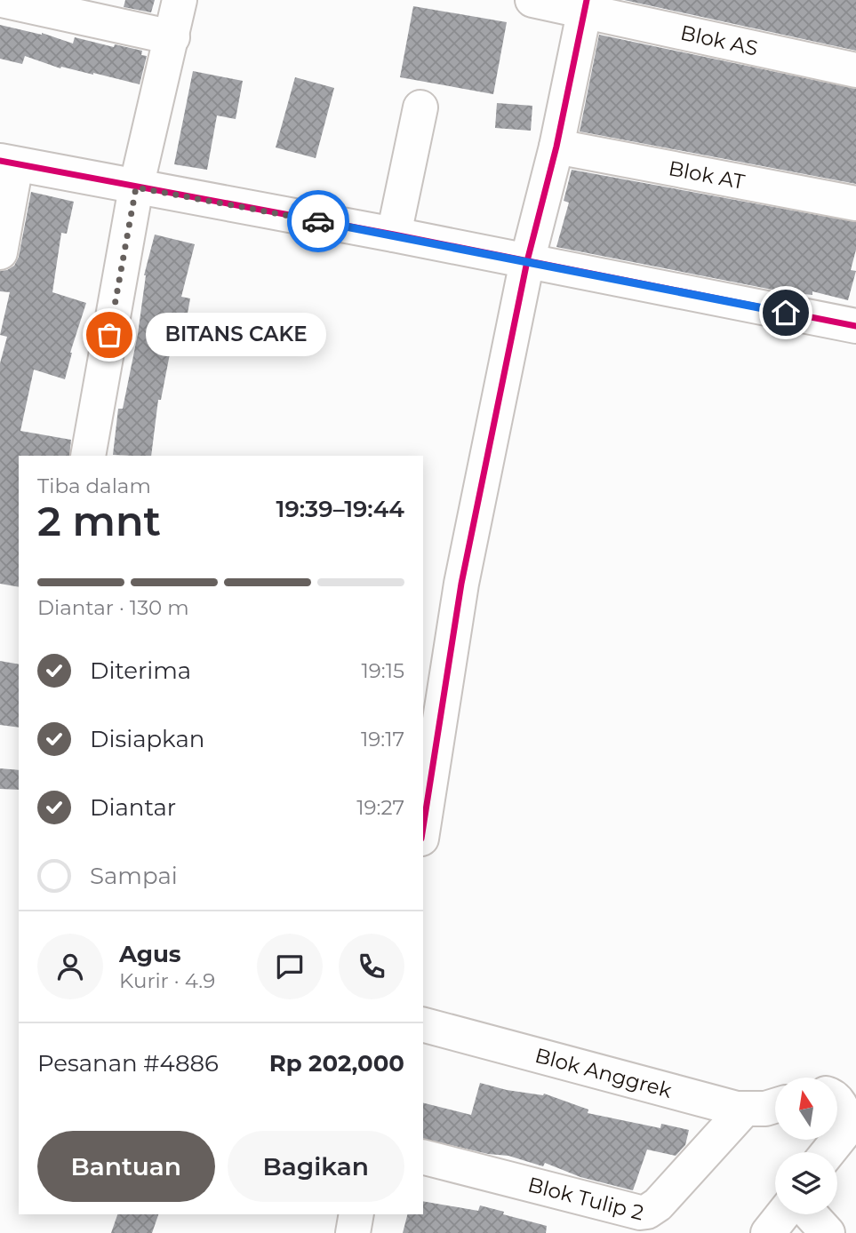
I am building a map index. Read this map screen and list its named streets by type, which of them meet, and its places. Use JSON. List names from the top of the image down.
{
  "streets": {
    "street": [
      "Blok AS",
      "Blok AT",
      "Blok Anggrek",
      "Blok Tulip 2"
    ]
  },
  "crossings": [
    ["Blok Anggrek", "Blok Tulip 2"]
  ],
  "places": ["BITANS CAKE"],
  "north": "top",
  "page": {
    "bubble": "BITANS CAKE",
    "heading": ["2 mnt", "Tiba dalam", "19:39–19:44"],
    "panel": [
      "Agus",
      "Kurir · 4.9",
      "Pesanan #4886",
      "Rp 202,000"
    ],
    "bar": "Diantar · 130 m",
    "list": [
      ["Diterima", "19:15"],
      ["Disiapkan", "19:17"],
      ["Diantar", "19:27"],
      "Sampai"
    ],
    "buttons": ["Bantuan", "Bagikan"]
  }
}
